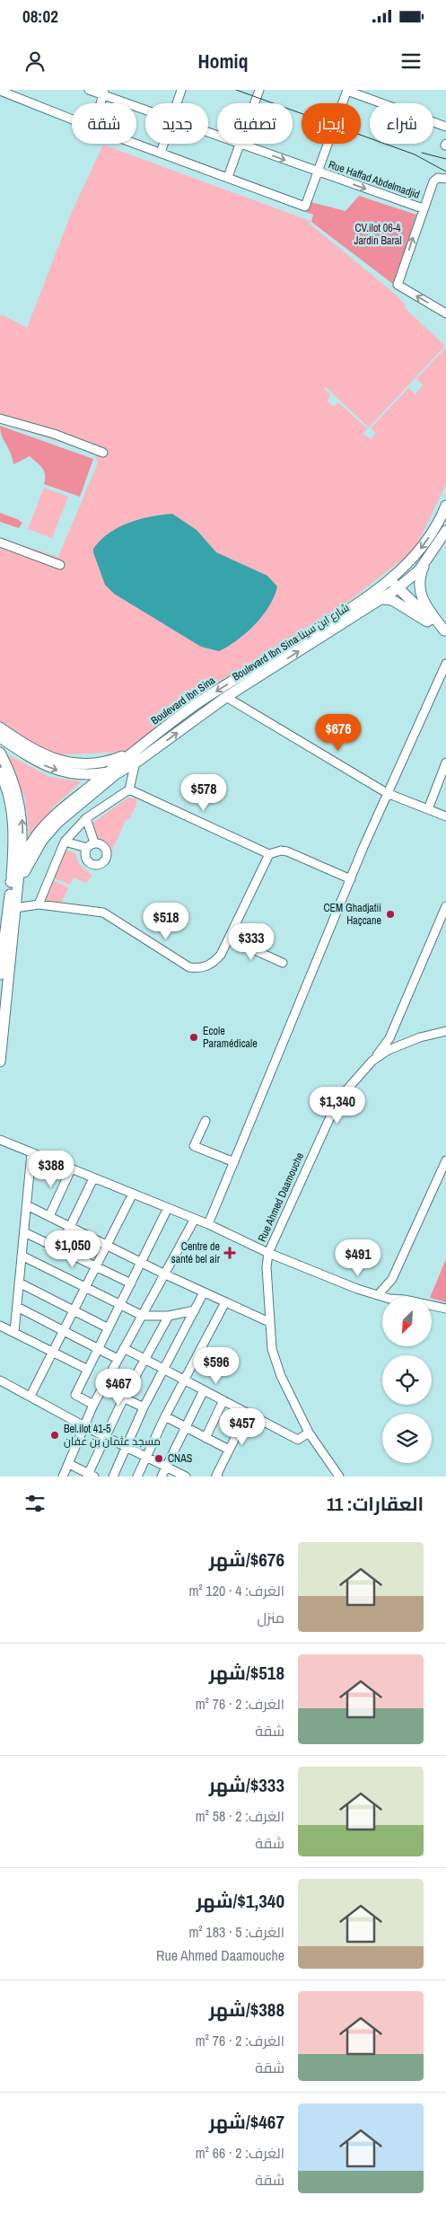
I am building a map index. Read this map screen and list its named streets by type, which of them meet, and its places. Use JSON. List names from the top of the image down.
{
  "streets": {
    "main road": ["Boulevard Ibn Sina:شارع ابن سينا", "Boulevard Ibn Sina"],
    "street": ["Rue Haffad Abdelmadjid", "Rue Ahmed Daamouche"]
  },
  "crossings": [
    ["Boulevard Ibn Sina:شارع ابن سينا", "Boulevard Ibn Sina"]
  ],
  "one_way": ["Rue Haffad Abdelmadjid", "Boulevard Ibn Sina:شارع ابن سينا"],
  "parks": ["CV.ilot 06-4 Jardin Baral"],
  "places": {
    "other": [
      "CEM Ghadjatii Haçcane",
      "Ecole Paramédicale",
      "Bel.ilot 41-5 مسجد عثمان بن عفان",
      "CNAS"
    ],
    "health": ["Centre de santé bel air"]
  },
  "north": "bottom left",
  "page": {
    "status": "08:02",
    "header": "Homiq",
    "chip": [
      "شراء",
      "إيجار",
      "تصفية",
      "جديد",
      "شقة"
    ],
    "price": [
      "$676",
      "$578",
      "$518",
      "$333",
      "$1,340",
      "$388",
      "$1,050",
      "$491",
      "$596",
      "$467",
      "$457"
    ],
    "heading": "العقارات: 11",
    "list": [
      {
        "name": "$676/شهر",
        "note": "الغرف: 4 · 120 m² · منزل"
      },
      {
        "name": "$518/شهر",
        "note": "الغرف: 2 · 76 m² · شقة"
      },
      {
        "name": "$333/شهر",
        "note": "الغرف: 2 · 58 m² · شقة"
      },
      {
        "name": "$1,340/شهر",
        "note": "الغرف: 5 · 183 m² · Rue Ahmed Daamouche"
      },
      {
        "name": "$388/شهر",
        "note": "الغرف: 2 · 76 m² · شقة"
      },
      {
        "name": "$467/شهر",
        "note": "الغرف: 2 · 66 m² · شقة"
      }
    ]
  }
}
